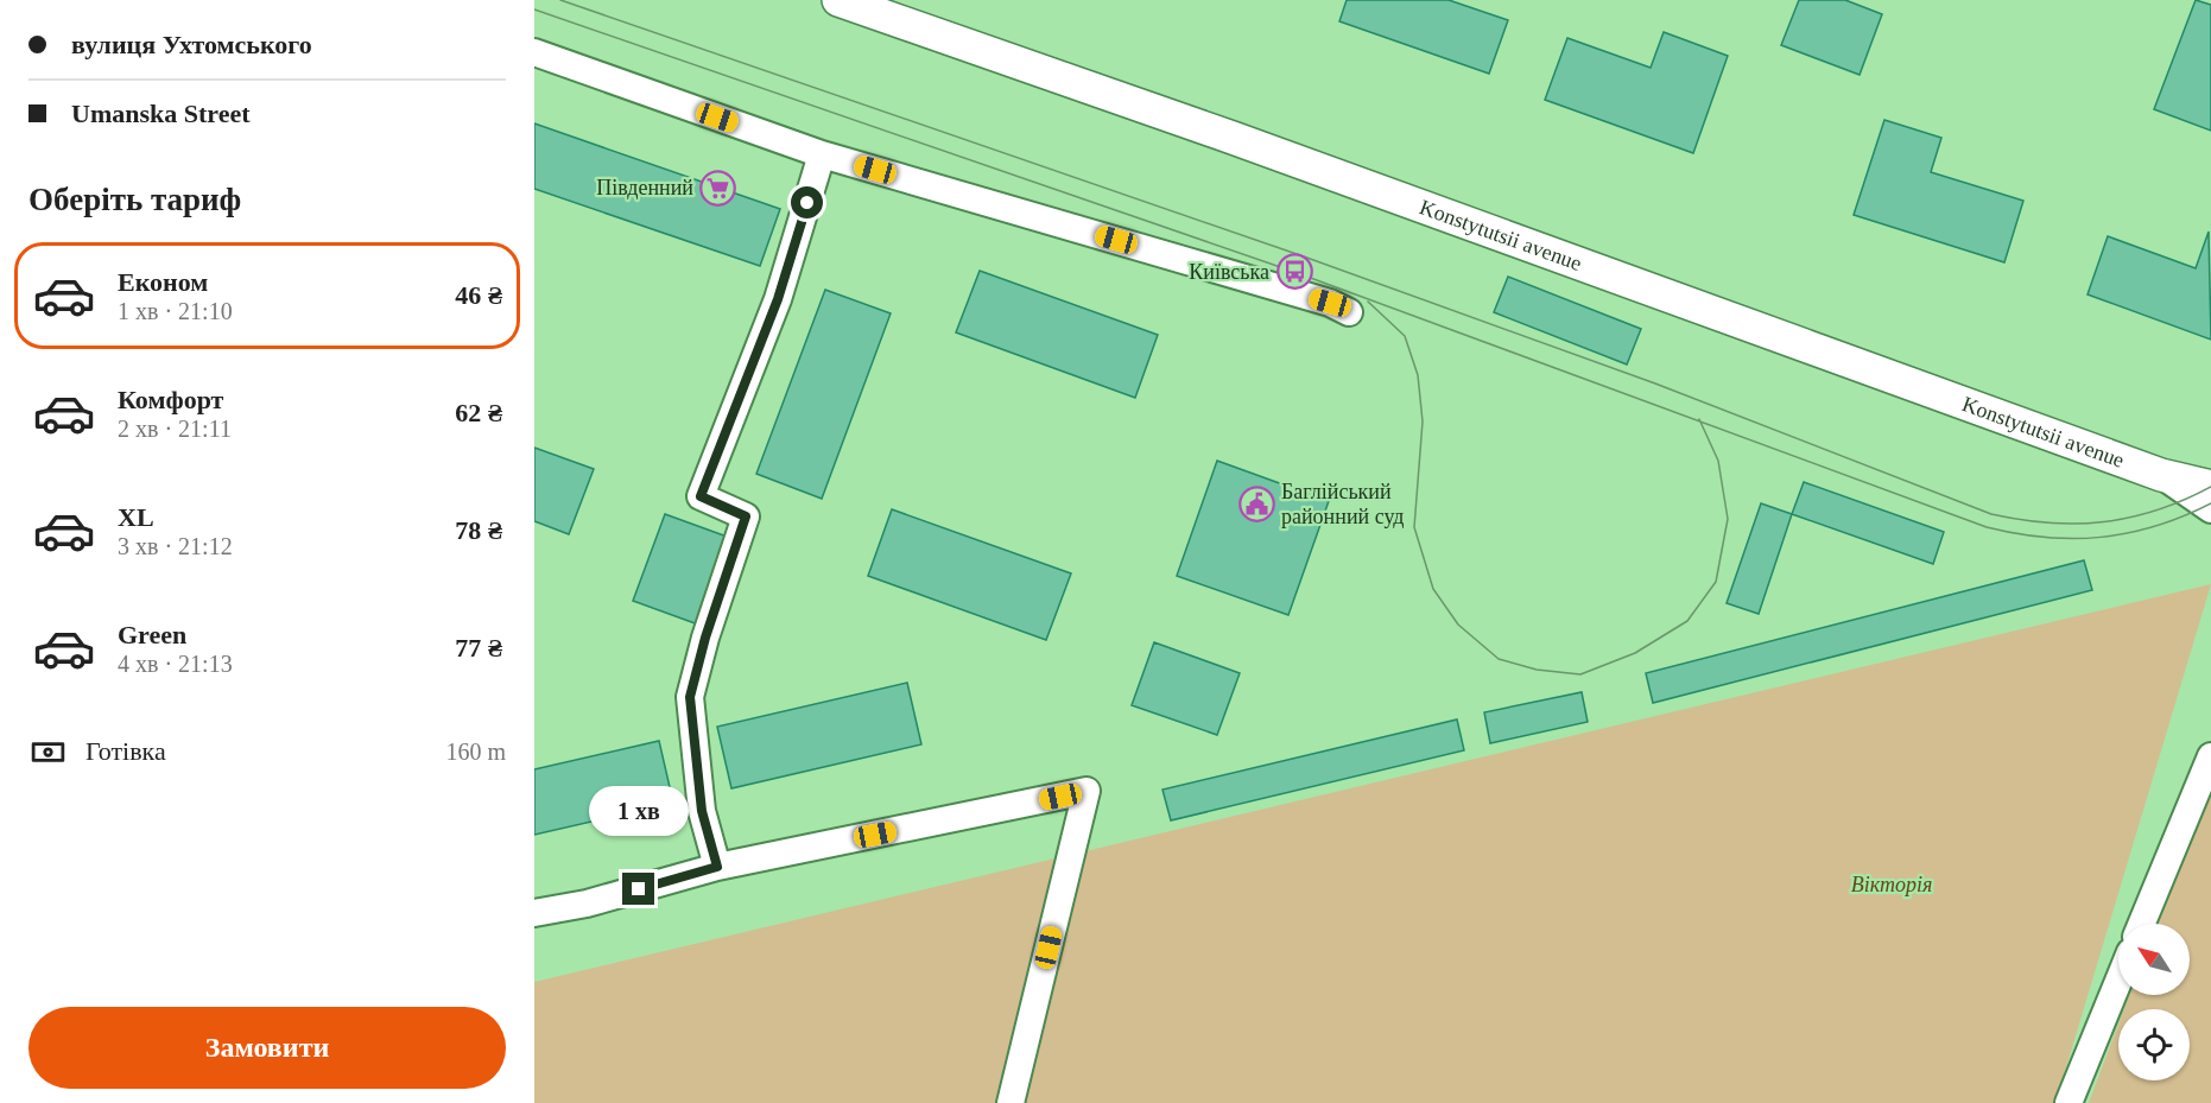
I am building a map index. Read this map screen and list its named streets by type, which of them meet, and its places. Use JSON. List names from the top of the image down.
{
  "streets": {
    "street": ["Konstytutsii avenue"]
  },
  "parks": ["Вікторія"],
  "places": {
    "supermarket": ["Південний"],
    "bus stop": ["Київська"],
    "public building": ["Баглійський районний суд"]
  },
  "north": "top left",
  "page": {
    "banner": ["вулиця Ухтомського", "Umanska Street"],
    "heading": "Оберіть тариф",
    "list": [
      {
        "name": "Економ",
        "note": "1 хв · 21:10",
        "value": "46 ₴"
      },
      {
        "name": "Комфорт",
        "note": "2 хв · 21:11",
        "value": "62 ₴"
      },
      {
        "name": "XL",
        "note": "3 хв · 21:12",
        "value": "78 ₴"
      },
      {
        "name": "Green",
        "note": "4 хв · 21:13",
        "value": "77 ₴"
      }
    ],
    "pay": ["Готівка", "160 m"],
    "bubble": "1 хв",
    "buttons": "Замовити"
  }
}
